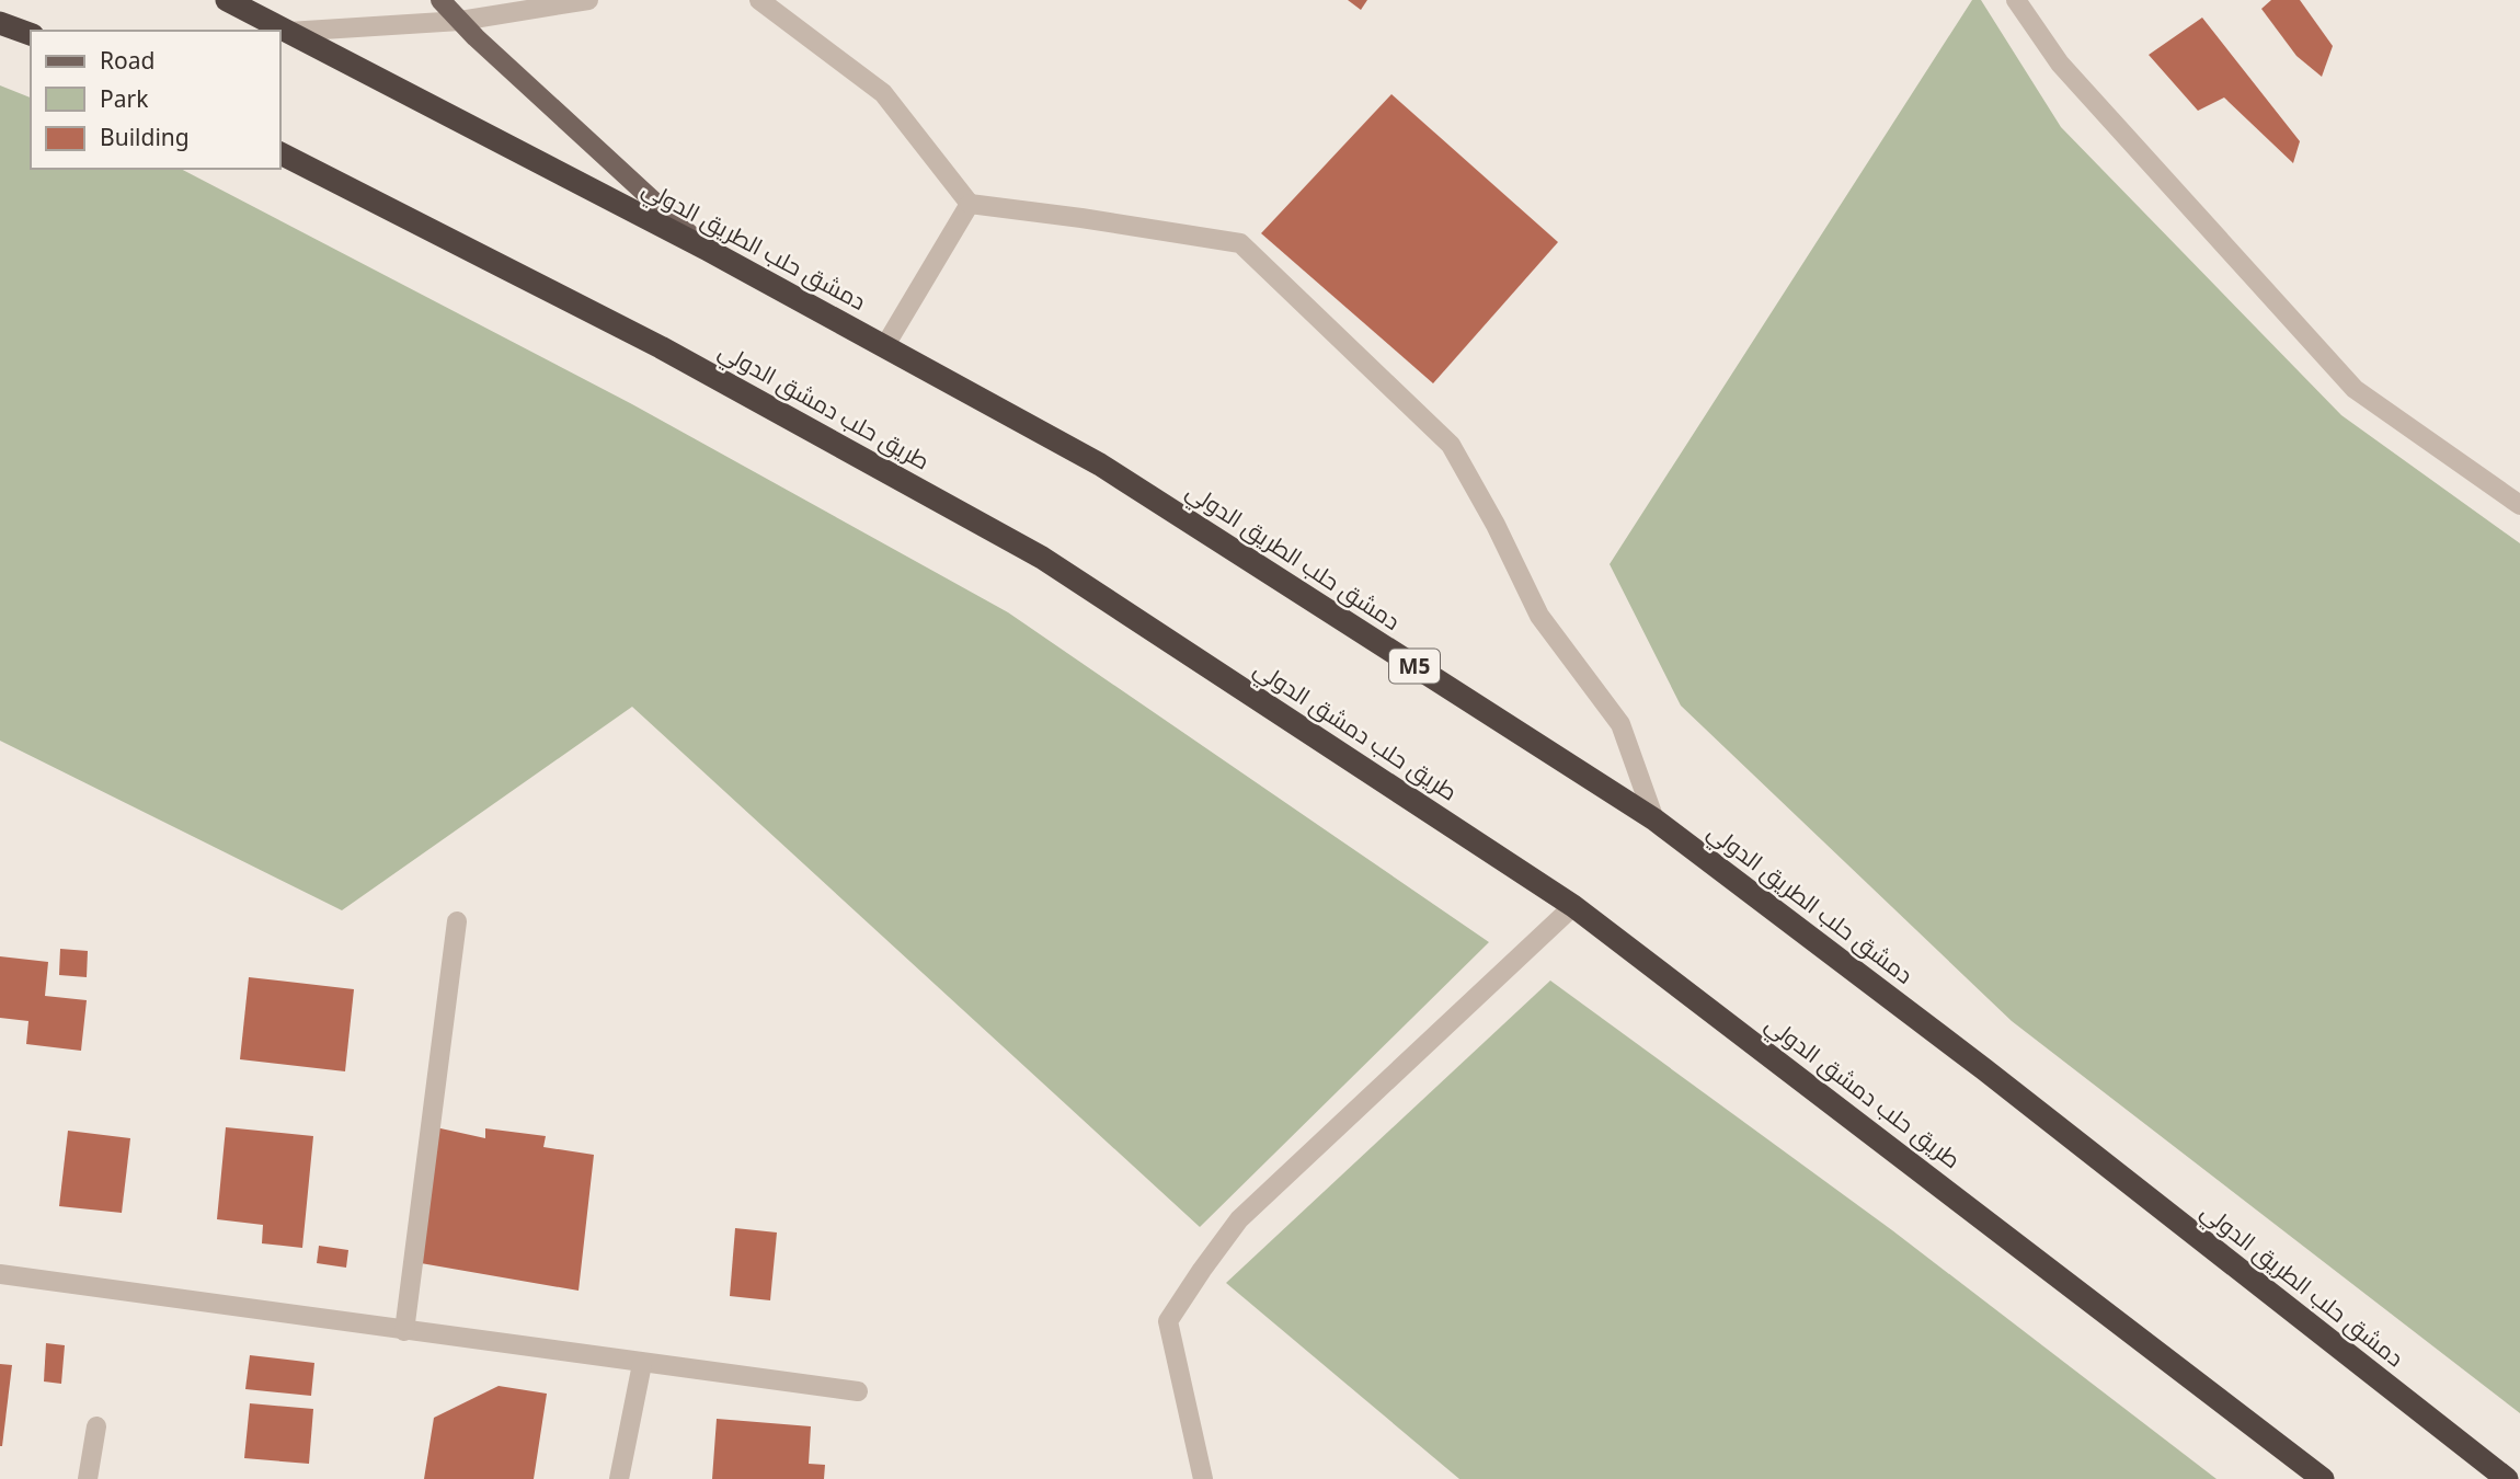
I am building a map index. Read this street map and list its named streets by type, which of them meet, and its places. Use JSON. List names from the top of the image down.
{
  "streets": {
    "highway": ["دمشق حلب الطريق الدولي", "طريق حلب دمشق الدولي", "M5"]
  },
  "legend": ["Road", "Park", "Building"]
}
